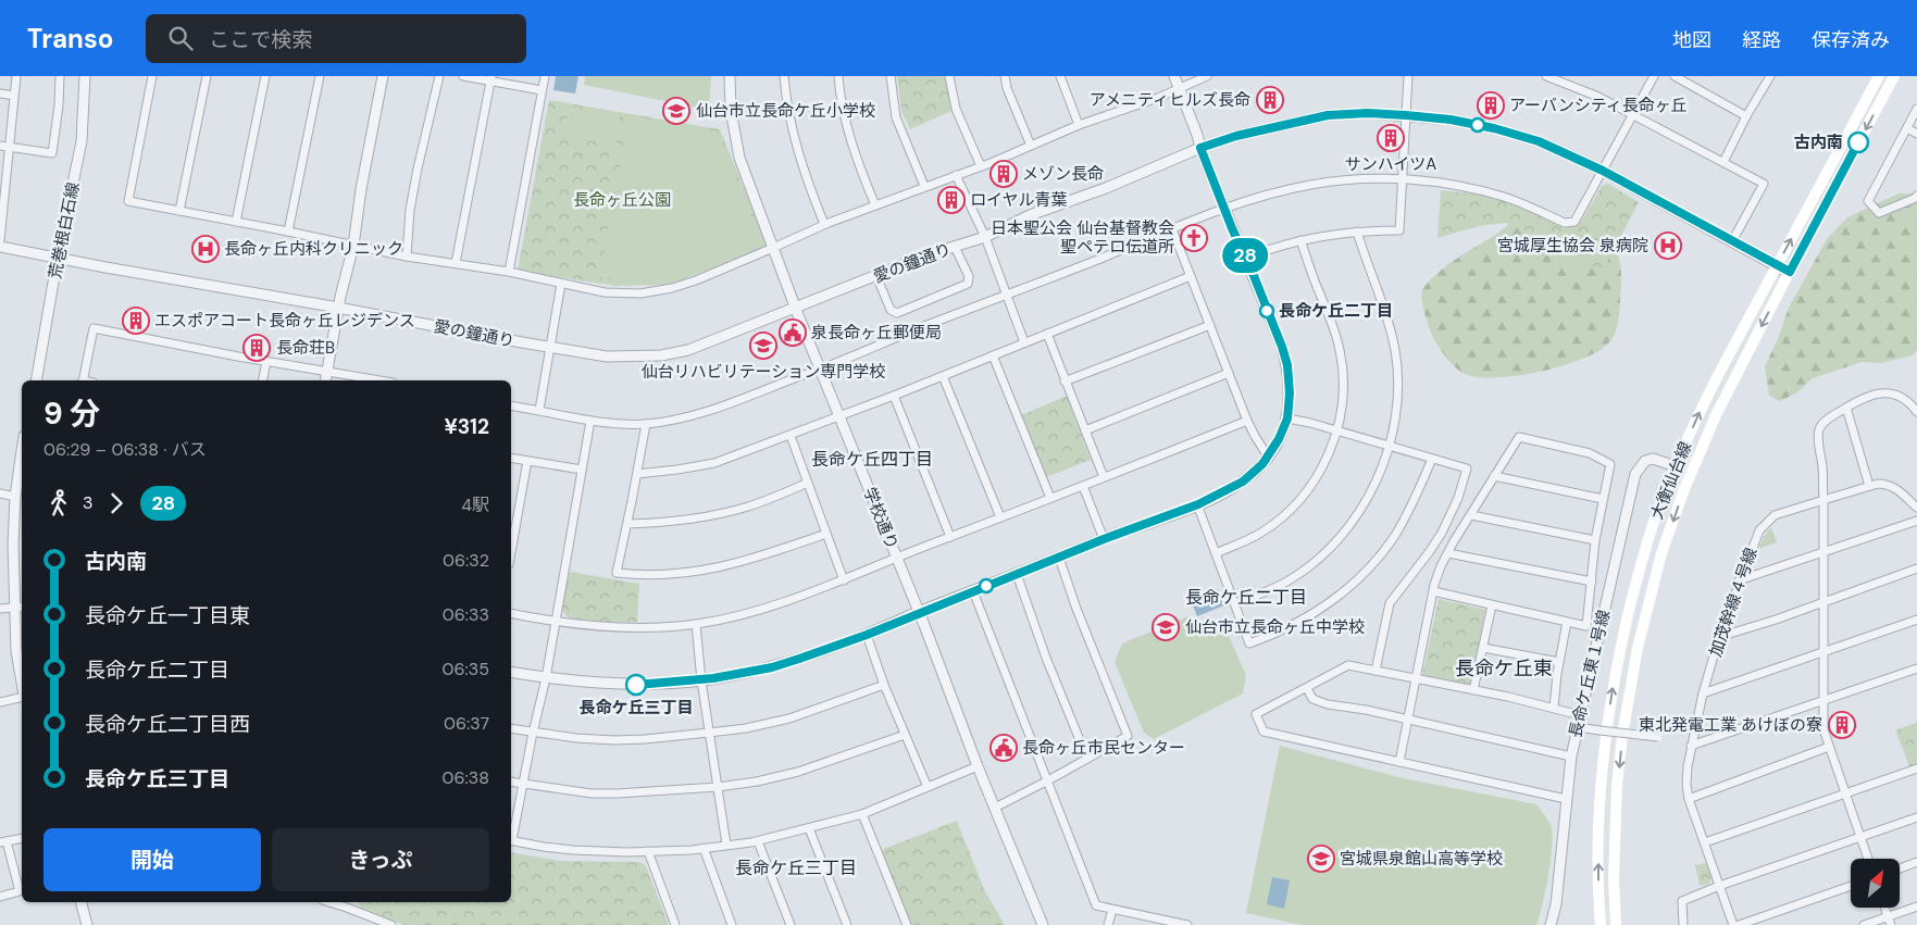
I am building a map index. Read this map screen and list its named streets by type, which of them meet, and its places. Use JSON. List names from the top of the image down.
{
  "streets": {
    "main road": ["大衡仙台線"],
    "street": [
      "荒巻根白石線",
      "愛の鐘通り",
      "学校通り",
      "加茂幹線４号線",
      "長命ケ丘東１号線"
    ]
  },
  "crossings": [
    ["荒巻根白石線", "愛の鐘通り"],
    ["愛の鐘通り", "大衡仙台線"],
    ["愛の鐘通り", "学校通り"],
    ["大衡仙台線", "長命ケ丘東１号線"]
  ],
  "districts": [
    "長命ケ丘四丁目",
    "長命ケ丘二丁目",
    "長命ケ丘東",
    "長命ケ丘三丁目"
  ],
  "parks": ["長命ヶ丘公園"],
  "places": {
    "building": [
      "アメニティヒルズ長命",
      "アーバンシティ長命ヶ丘",
      "サンハイツA",
      "メゾン長命",
      "ロイヤル青葉",
      "エスポアコート長命ヶ丘レジデンス",
      "長命荘B",
      "東北発電工業 あけぼの寮"
    ],
    "school or university": [
      "仙台市立長命ケ丘小学校",
      "仙台リハビリテーション専門学校",
      "仙台市立長命ヶ丘中学校",
      "宮城県泉館山高等学校"
    ],
    "other": ["古内南", "長命ケ丘二丁目", "長命ケ丘三丁目"],
    "church": ["日本聖公会 仙台基督教会 聖ペテロ伝道所"],
    "hospital": ["宮城厚生協会 泉病院", "長命ヶ丘内科クリニック"],
    "public building": ["泉長命ヶ丘郵便局", "長命ヶ丘市民センター"]
  },
  "lines": ["bus line 28"],
  "north": "top right",
  "page": {
    "header": "Transo",
    "search": "ここで検索",
    "nav": ["地図", "経路", "保存済み"],
    "on_map": "28",
    "heading": ["9 分", "06:29 – 06:38 · バス", "¥312"],
    "legs": ["3", "28", "4駅"],
    "list": [
      {
        "name": "古内南",
        "value": "06:32"
      },
      {
        "name": "長命ケ丘一丁目東",
        "value": "06:33"
      },
      {
        "name": "長命ケ丘二丁目",
        "value": "06:35"
      },
      {
        "name": "長命ケ丘二丁目西",
        "value": "06:37"
      },
      {
        "name": "長命ケ丘三丁目",
        "value": "06:38"
      }
    ],
    "buttons": ["開始", "きっぷ"]
  }
}
